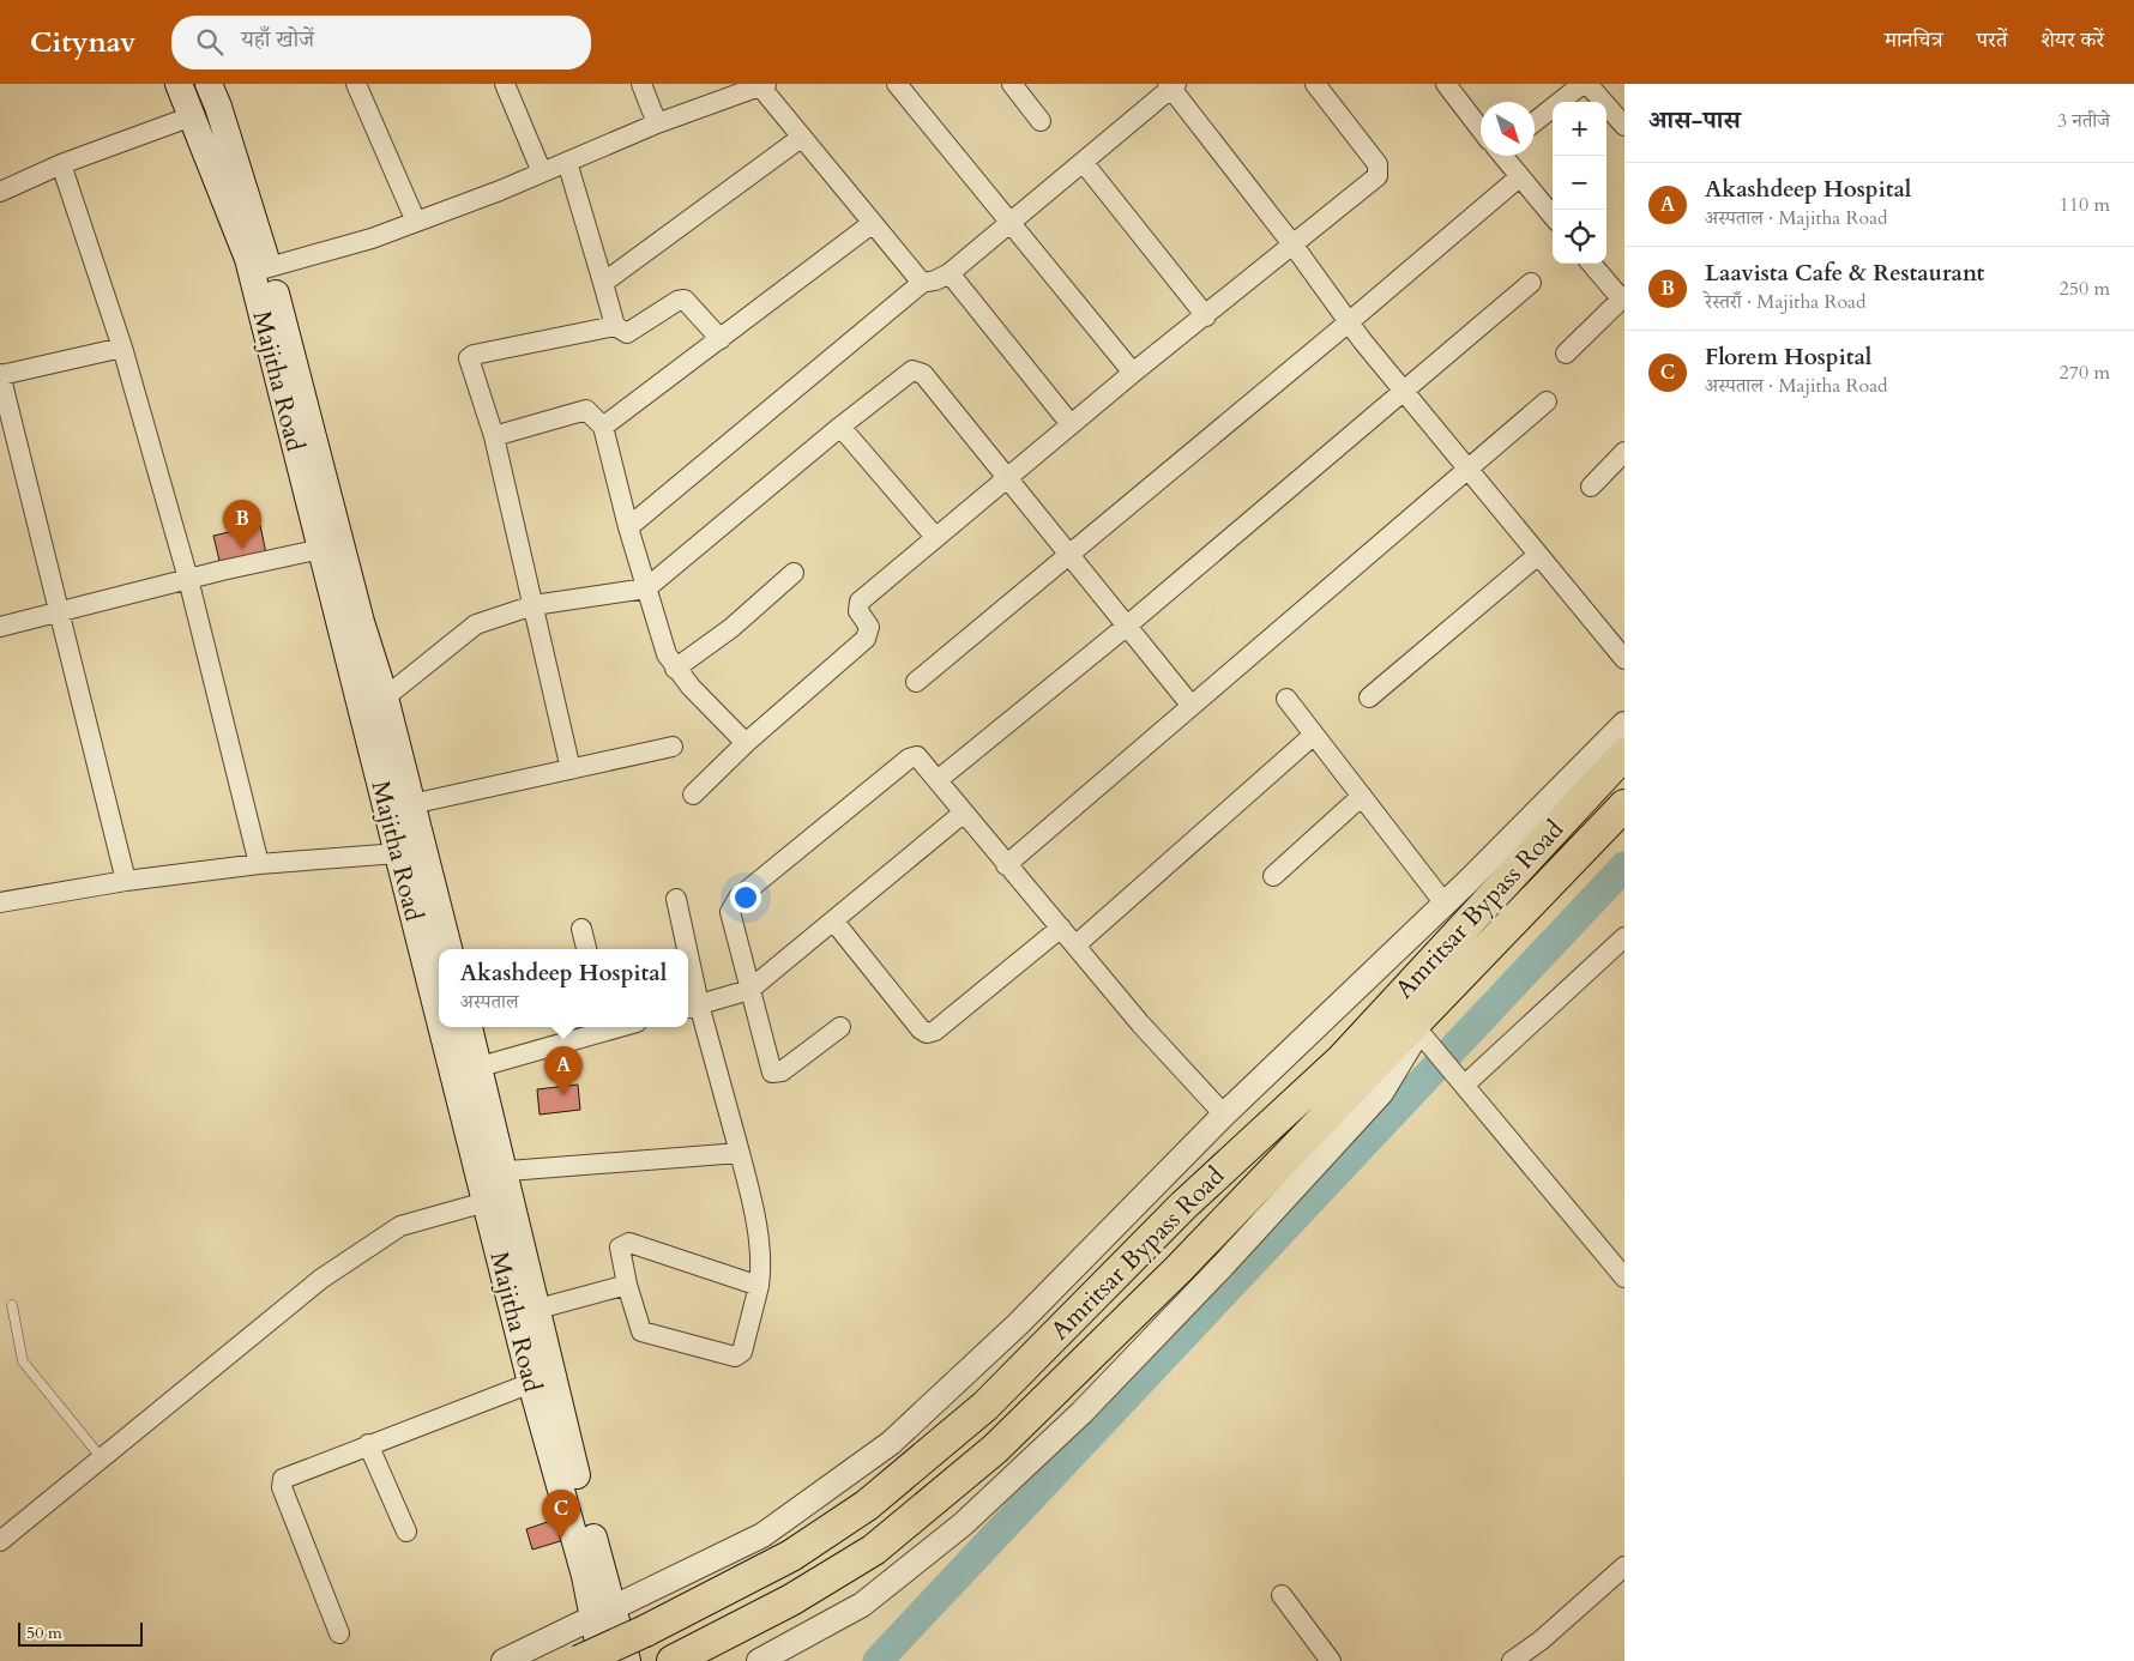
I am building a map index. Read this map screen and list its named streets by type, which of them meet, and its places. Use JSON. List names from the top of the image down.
{
  "streets": {
    "highway": ["Amritsar Bypass Road"],
    "main road": ["Majitha Road"]
  },
  "scale_bar": "50 m",
  "north": "bottom right",
  "page": {
    "header": "Citynav",
    "search": "यहाँ खोजें",
    "nav": ["मानचित्र", "परतें", "शेयर करें"],
    "heading": ["आस-पास", "3 नतीजे"],
    "map_buttons": ["+", "−"],
    "list": [
      {
        "mark": "A",
        "name": "Akashdeep Hospital",
        "note": "अस्पताल · Majitha Road",
        "value": "110 m"
      },
      {
        "mark": "B",
        "name": "Laavista Cafe & Restaurant",
        "note": "रेस्तराँ · Majitha Road",
        "value": "250 m"
      },
      {
        "mark": "C",
        "name": "Florem Hospital",
        "note": "अस्पताल · Majitha Road",
        "value": "270 m"
      }
    ],
    "pins": ["B", "A", "C"],
    "popup": ["Akashdeep Hospital", "अस्पताल"],
    "scale": "50 m"
  }
}
